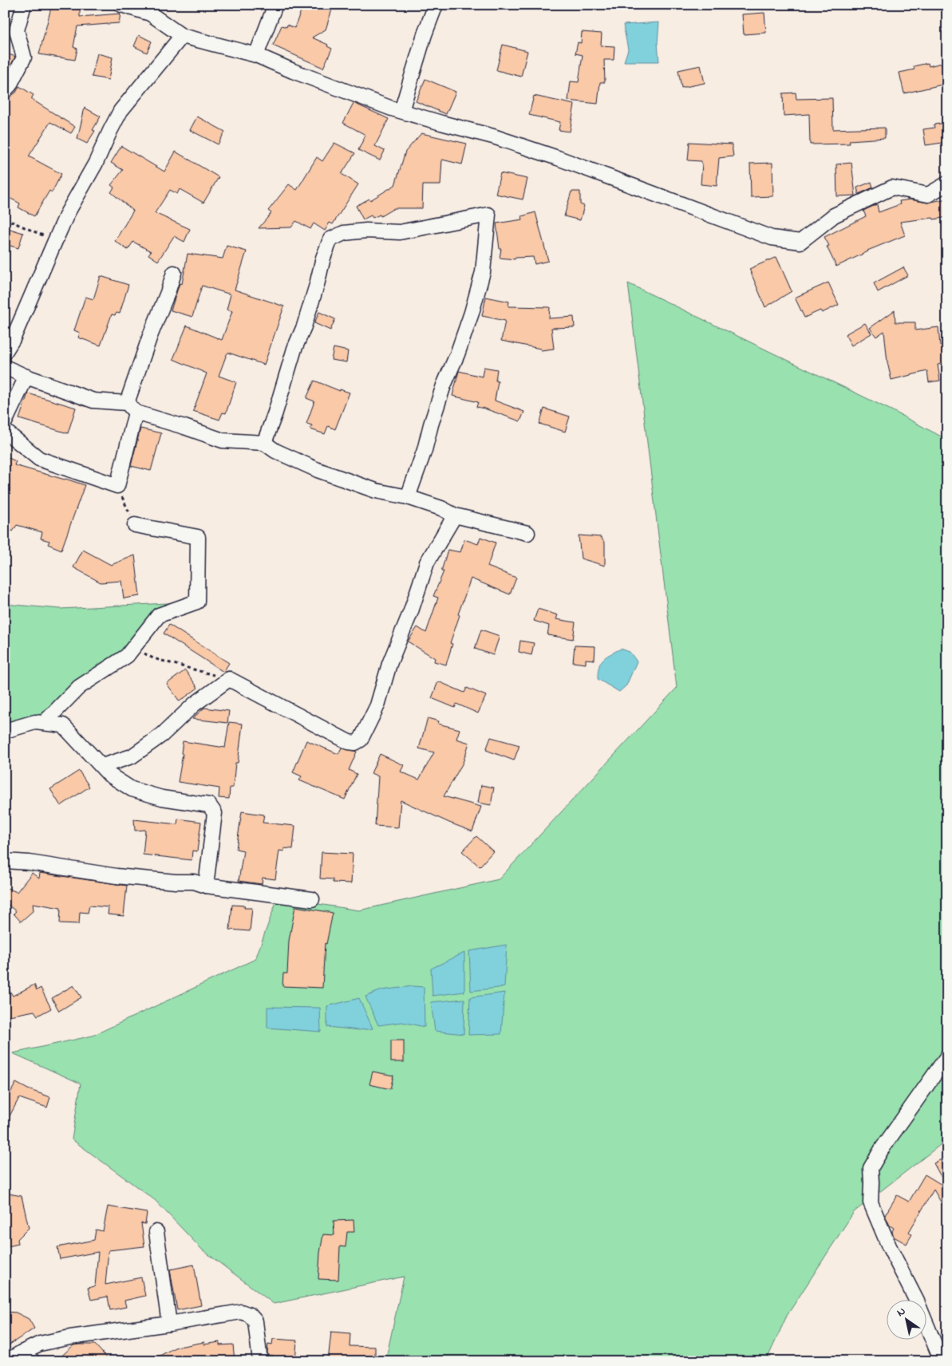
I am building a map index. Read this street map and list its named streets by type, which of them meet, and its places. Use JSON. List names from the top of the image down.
{
  "north": "top left"
}
